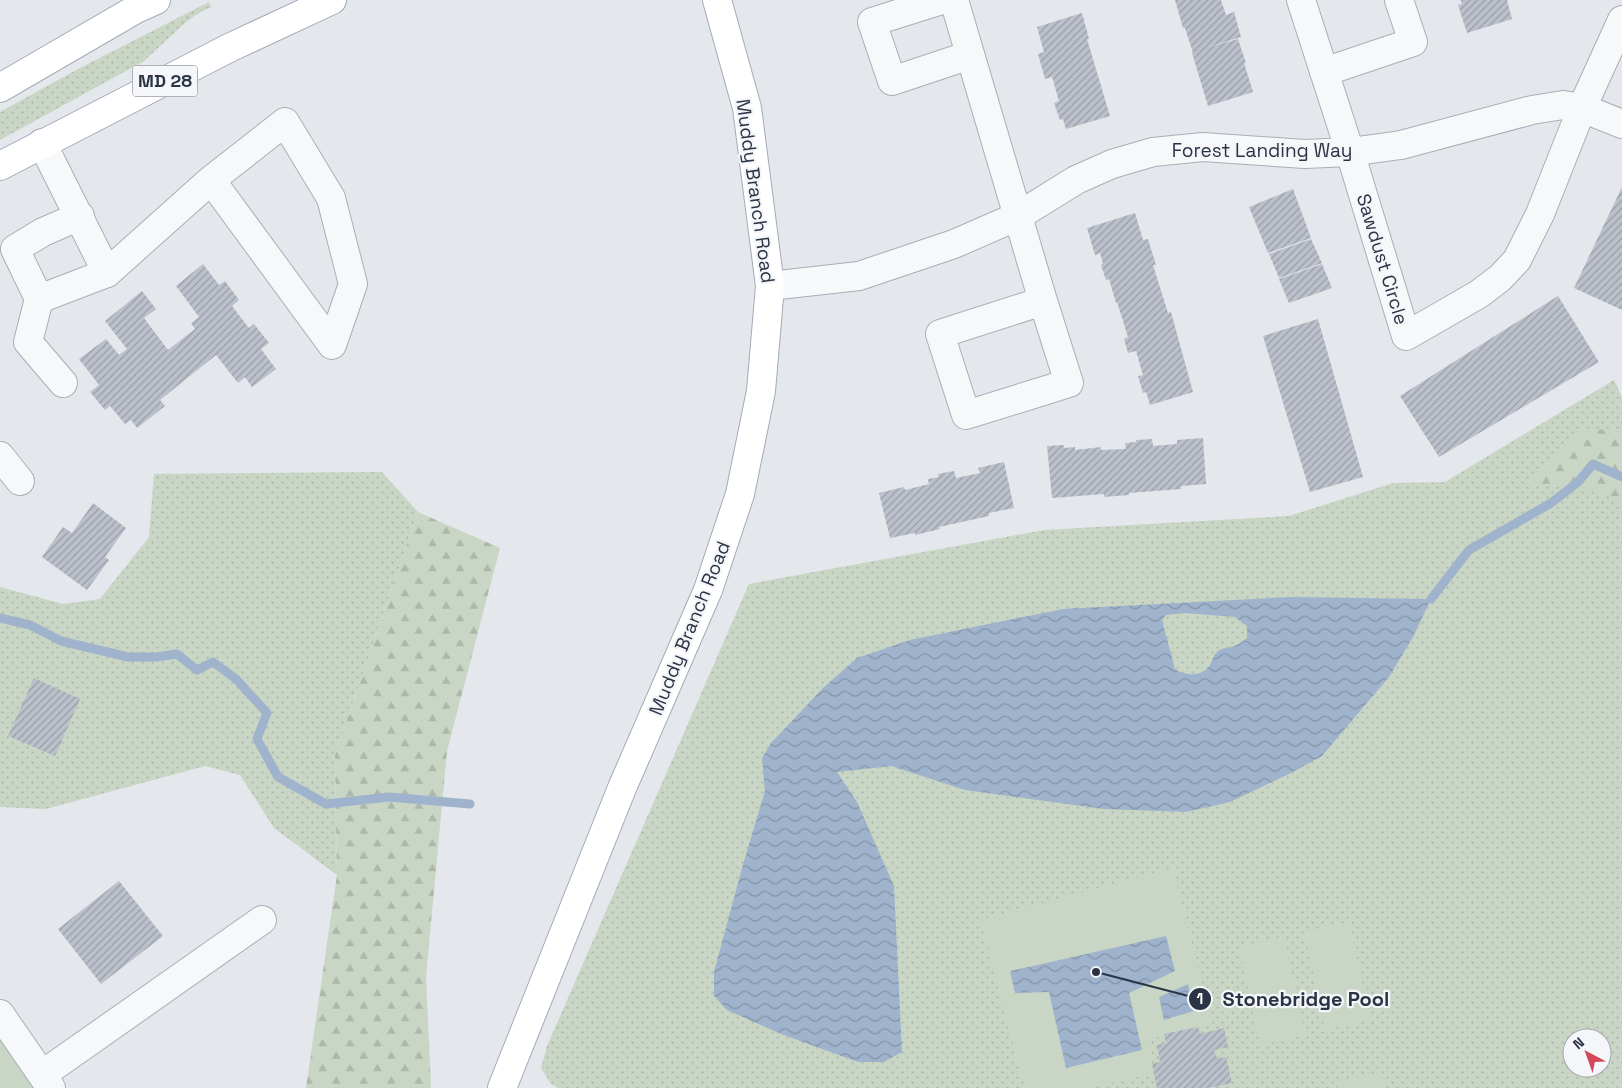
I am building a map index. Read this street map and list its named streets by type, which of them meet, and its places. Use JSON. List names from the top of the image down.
{
  "streets": {
    "main road": ["MD 28", "Muddy Branch Road"],
    "street": ["Forest Landing Way", "Sawdust Circle"]
  },
  "crossings": [
    ["Forest Landing Way", "Muddy Branch Road"],
    ["Forest Landing Way", "Sawdust Circle"]
  ],
  "places": ["Stonebridge Pool"],
  "north": "top left"
}
